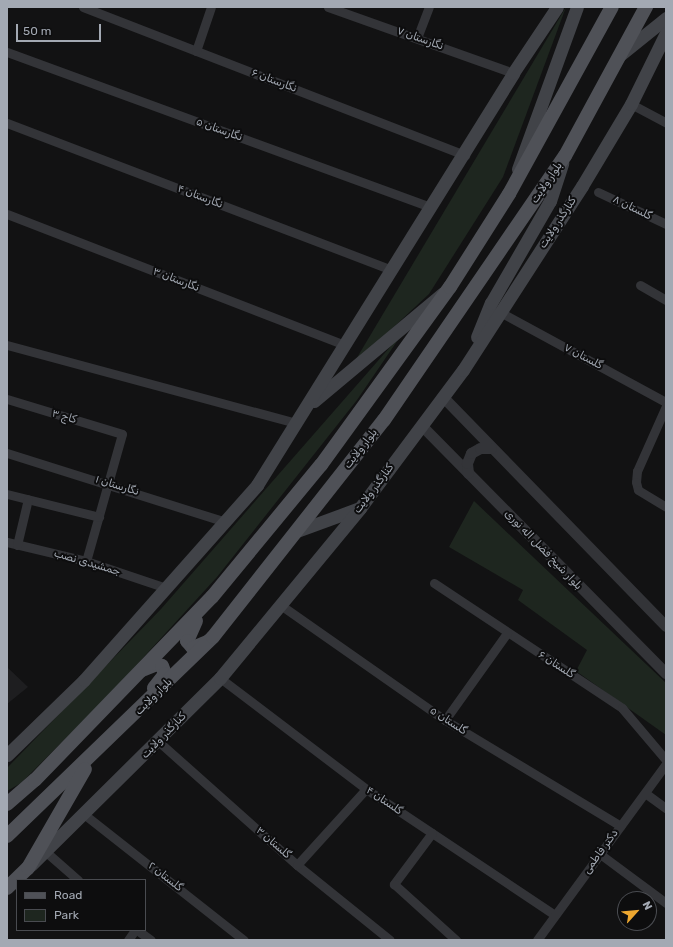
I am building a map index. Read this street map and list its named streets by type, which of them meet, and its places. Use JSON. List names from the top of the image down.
{
  "streets": {
    "main road": ["بلوار ولایت", "کنارگذر ولایت"],
    "street": [
      "نگارستان ۷",
      "نگارستان ۶",
      "نگارستان ۵",
      "نگارستان ۴",
      "گلستان ۸",
      "نگارستان ۳",
      "گلستان ۷",
      "کاج ۳",
      "نگارستان ۱",
      "بلوار شیخ فضل اله نوری",
      "جمشیدی نصب",
      "گلستان ۶",
      "گلستان ۵",
      "گلستان ۴",
      "گلستان ۳",
      "دکتر فاطمی",
      "گلستان ۲"
    ]
  },
  "crossings": [
    ["کنارگذر ولایت", "گلستان ۷"],
    ["کنارگذر ولایت", "بلوار شیخ فضل اله نوری"],
    ["کنارگذر ولایت", "گلستان ۵"],
    ["کنارگذر ولایت", "گلستان ۴"],
    ["کنارگذر ولایت", "گلستان ۳"],
    ["کنارگذر ولایت", "گلستان ۲"],
    ["کاج ۳", "نگارستان ۱"],
    ["گلستان ۵", "دکتر فاطمی"],
    ["گلستان ۴", "دکتر فاطمی"]
  ],
  "legend": ["Road", "Park"],
  "scale_bar": "50 m",
  "north": "top right"
}
